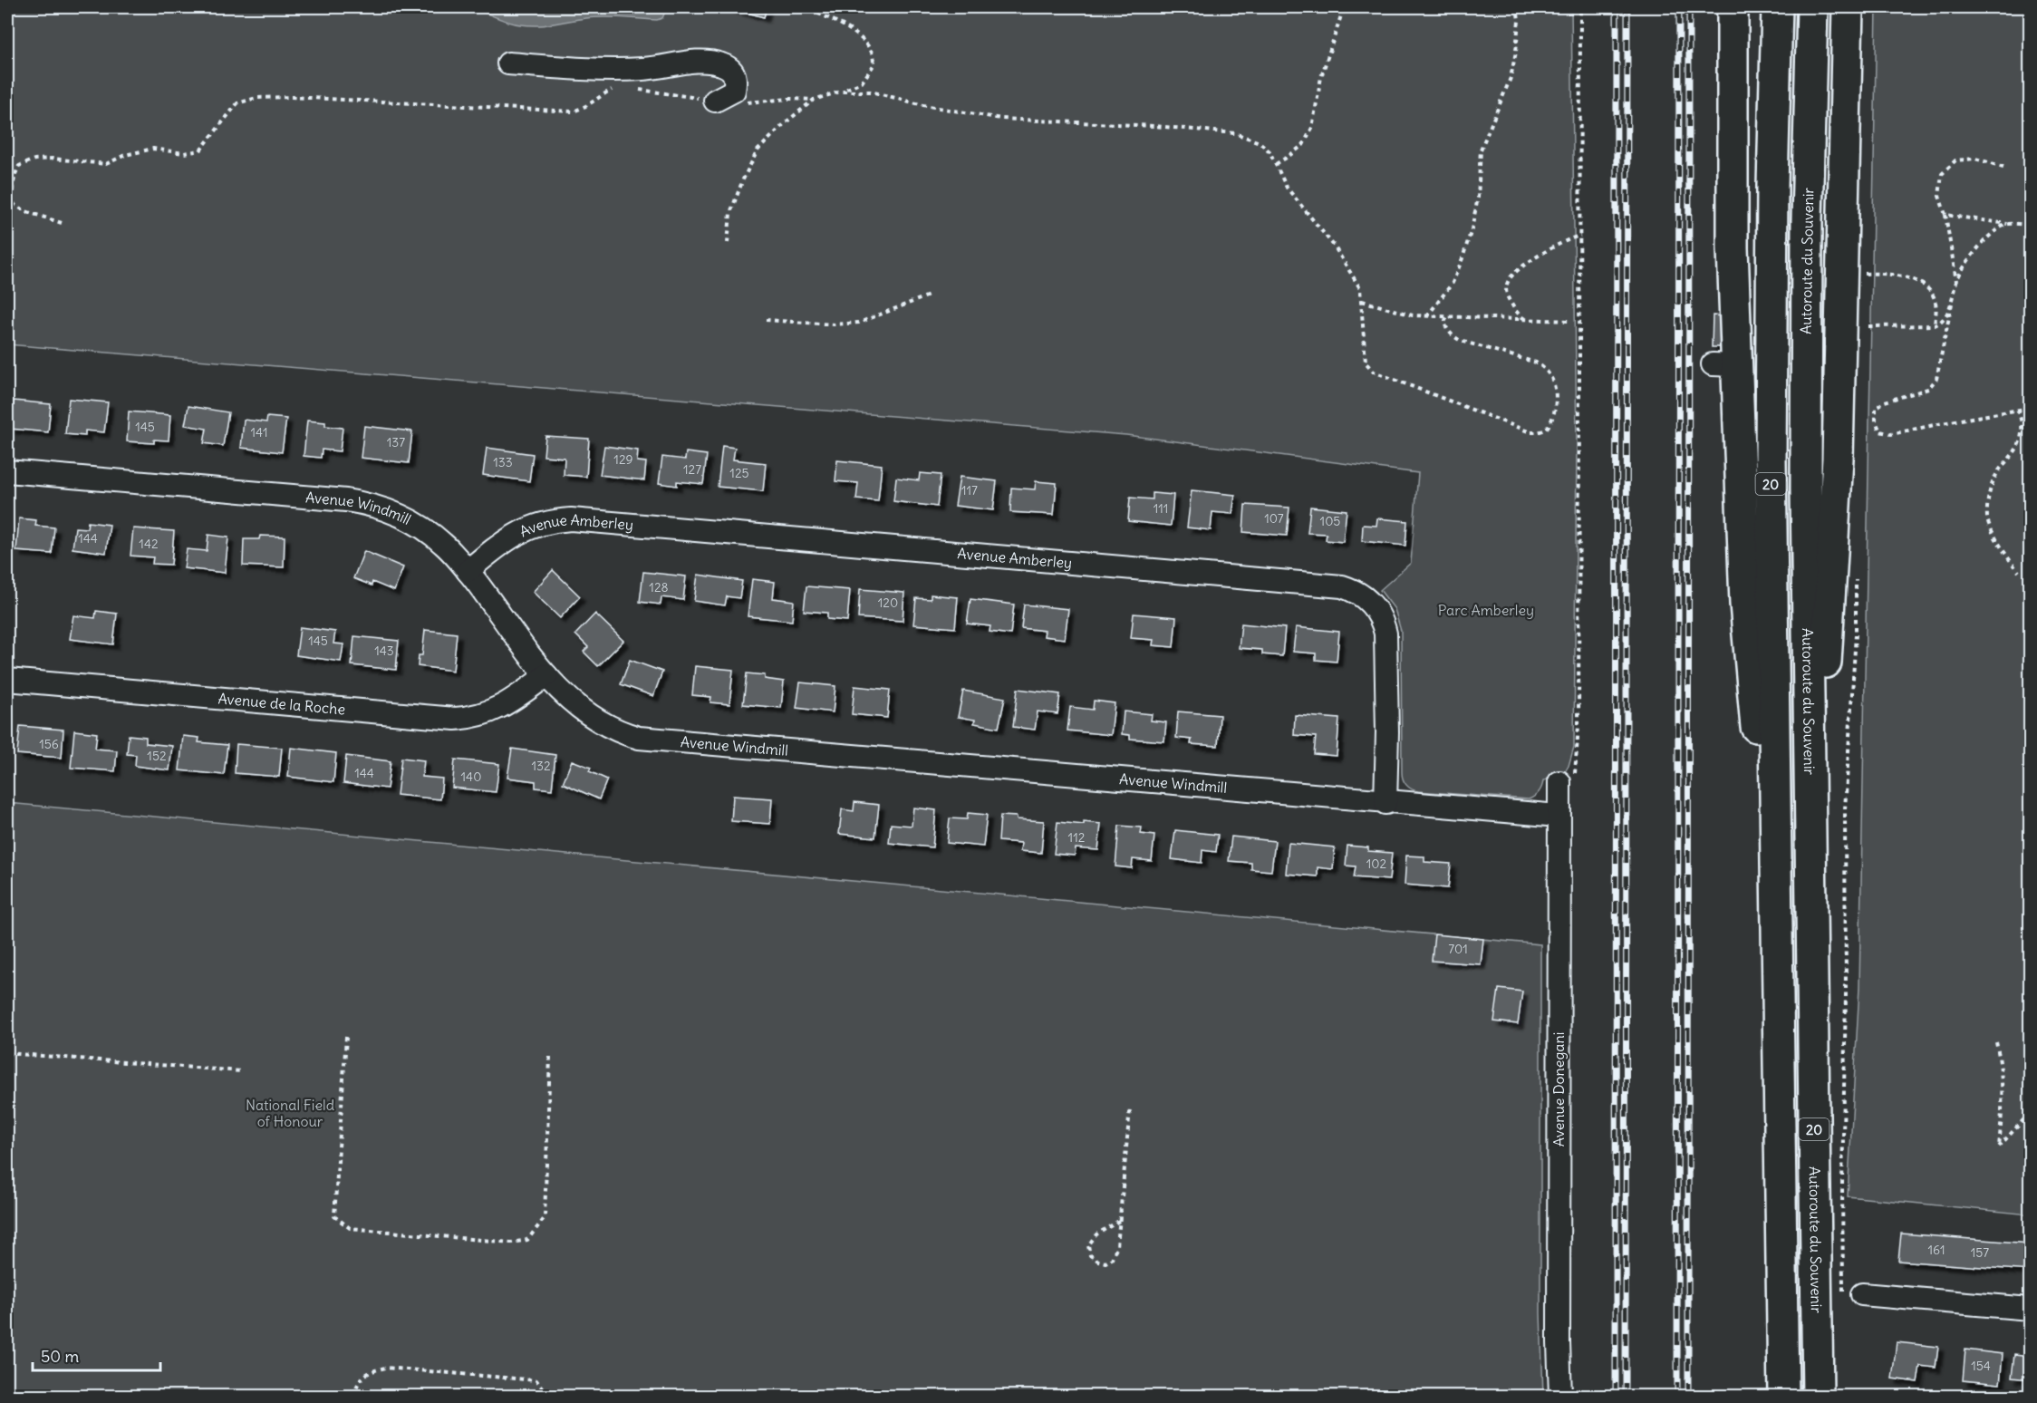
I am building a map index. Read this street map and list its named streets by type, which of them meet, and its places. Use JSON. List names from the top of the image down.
{
  "streets": {
    "highway": ["Autoroute du Souvenir", "20"],
    "street": [
      "Avenue Windmill",
      "Avenue Amberley",
      "Avenue de la Roche",
      "Avenue Donegani"
    ]
  },
  "crossings": [
    ["Avenue Windmill", "Avenue Amberley"],
    ["Avenue Windmill", "Avenue de la Roche"],
    ["Avenue Windmill", "Avenue Donegani"]
  ],
  "parks": ["Parc Amberley", "National Field of Honour"],
  "house_numbers": [
    "145",
    "141",
    "137",
    "129",
    "133",
    "127",
    "125",
    "117",
    "111",
    "107",
    "105",
    "144",
    "142",
    "128",
    "120",
    "145",
    "143",
    "156",
    "152",
    "132",
    "144",
    "140",
    "112",
    "102",
    "701",
    "161",
    "157",
    "154"
  ],
  "scale_bar": "50 m"
}
